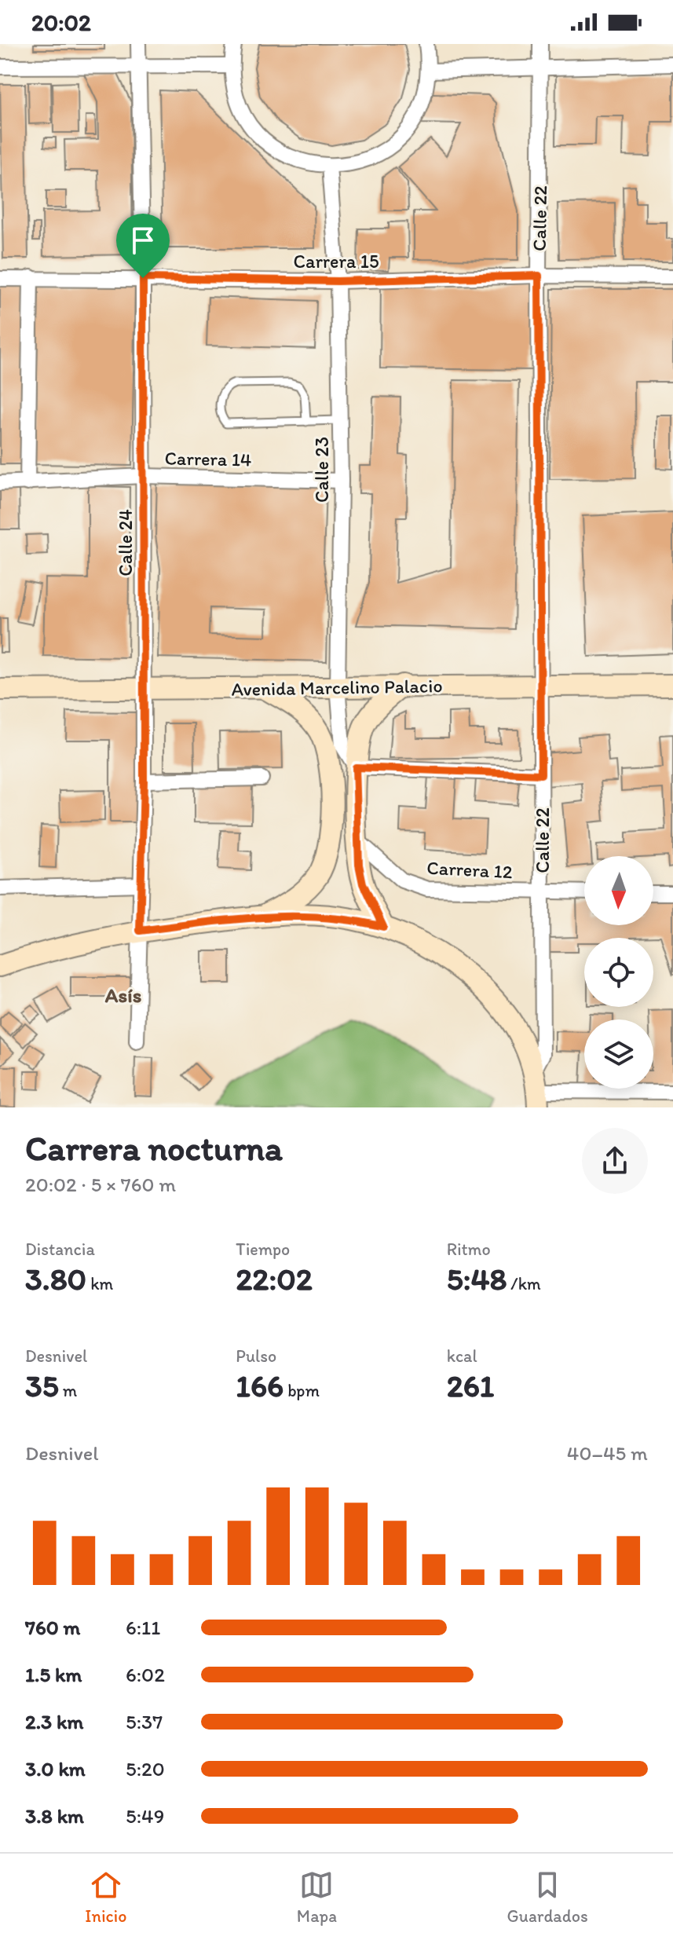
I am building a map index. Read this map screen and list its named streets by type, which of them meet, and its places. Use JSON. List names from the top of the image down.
{
  "streets": {
    "main road": ["Avenida Marcelino Palacio"],
    "street": [
      "Calle 22",
      "Carrera 15",
      "Carrera 14",
      "Calle 23",
      "Calle 24",
      "Carrera 12"
    ]
  },
  "crossings": [
    ["Calle 22", "Carrera 15"],
    ["Calle 22", "Avenida Marcelino Palacio"],
    ["Calle 22", "Carrera 12"],
    ["Carrera 15", "Calle 23"],
    ["Carrera 15", "Calle 24"],
    ["Carrera 14", "Calle 23"],
    ["Carrera 14", "Calle 24"],
    ["Calle 23", "Avenida Marcelino Palacio"],
    ["Calle 24", "Avenida Marcelino Palacio"]
  ],
  "districts": ["Asís"],
  "north": "bottom",
  "page": {
    "status": "20:02",
    "heading": ["Carrera nocturna", "20:02 · 5 × 760 m"],
    "stats": [
      ["Distancia", "3.80 km"],
      ["Tiempo", "22:02"],
      ["Ritmo", "5:48 /km"],
      ["Desnivel", "35 m"],
      ["Pulso", "166 bpm"],
      ["kcal", "261"]
    ],
    "chart": ["Desnivel", "40–45 m"],
    "list": [
      {
        "name": "760 m",
        "note": "6:11"
      },
      {
        "name": "1.5 km",
        "note": "6:02"
      },
      {
        "name": "2.3 km",
        "note": "5:37"
      },
      {
        "name": "3.0 km",
        "note": "5:20"
      },
      {
        "name": "3.8 km",
        "note": "5:49"
      }
    ],
    "tabs": ["Inicio", "Mapa", "Guardados"]
  }
}
